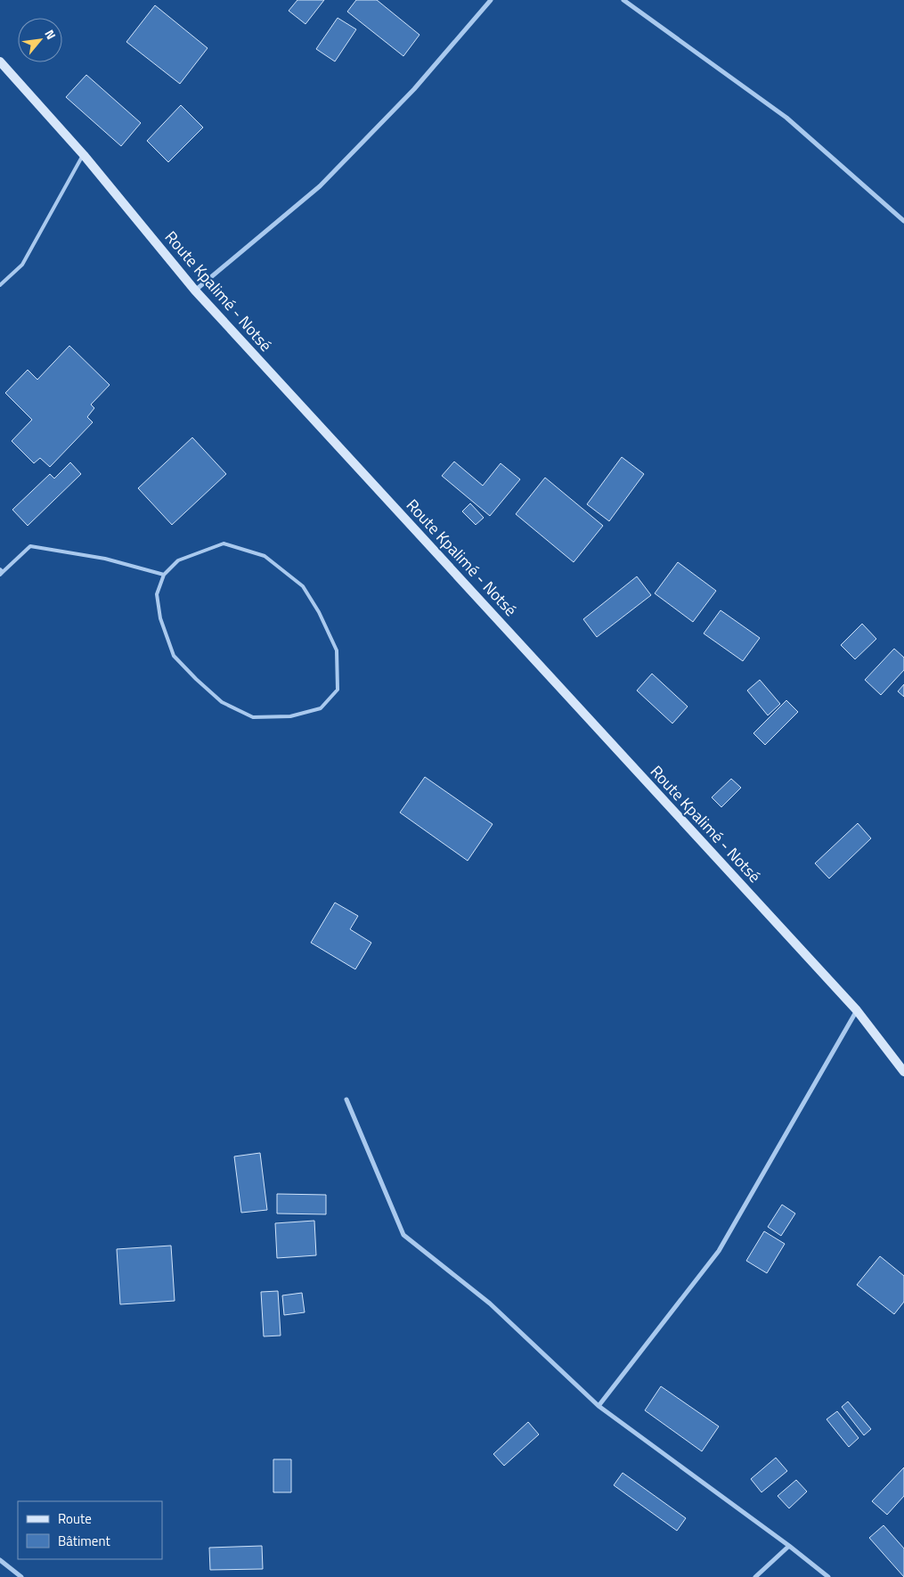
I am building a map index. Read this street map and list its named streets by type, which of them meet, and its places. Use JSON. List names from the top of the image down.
{
  "streets": {
    "main road": ["Route Kpalimé - Notsé"]
  },
  "legend": ["Route", "Bâtiment"],
  "north": "top right"
}
